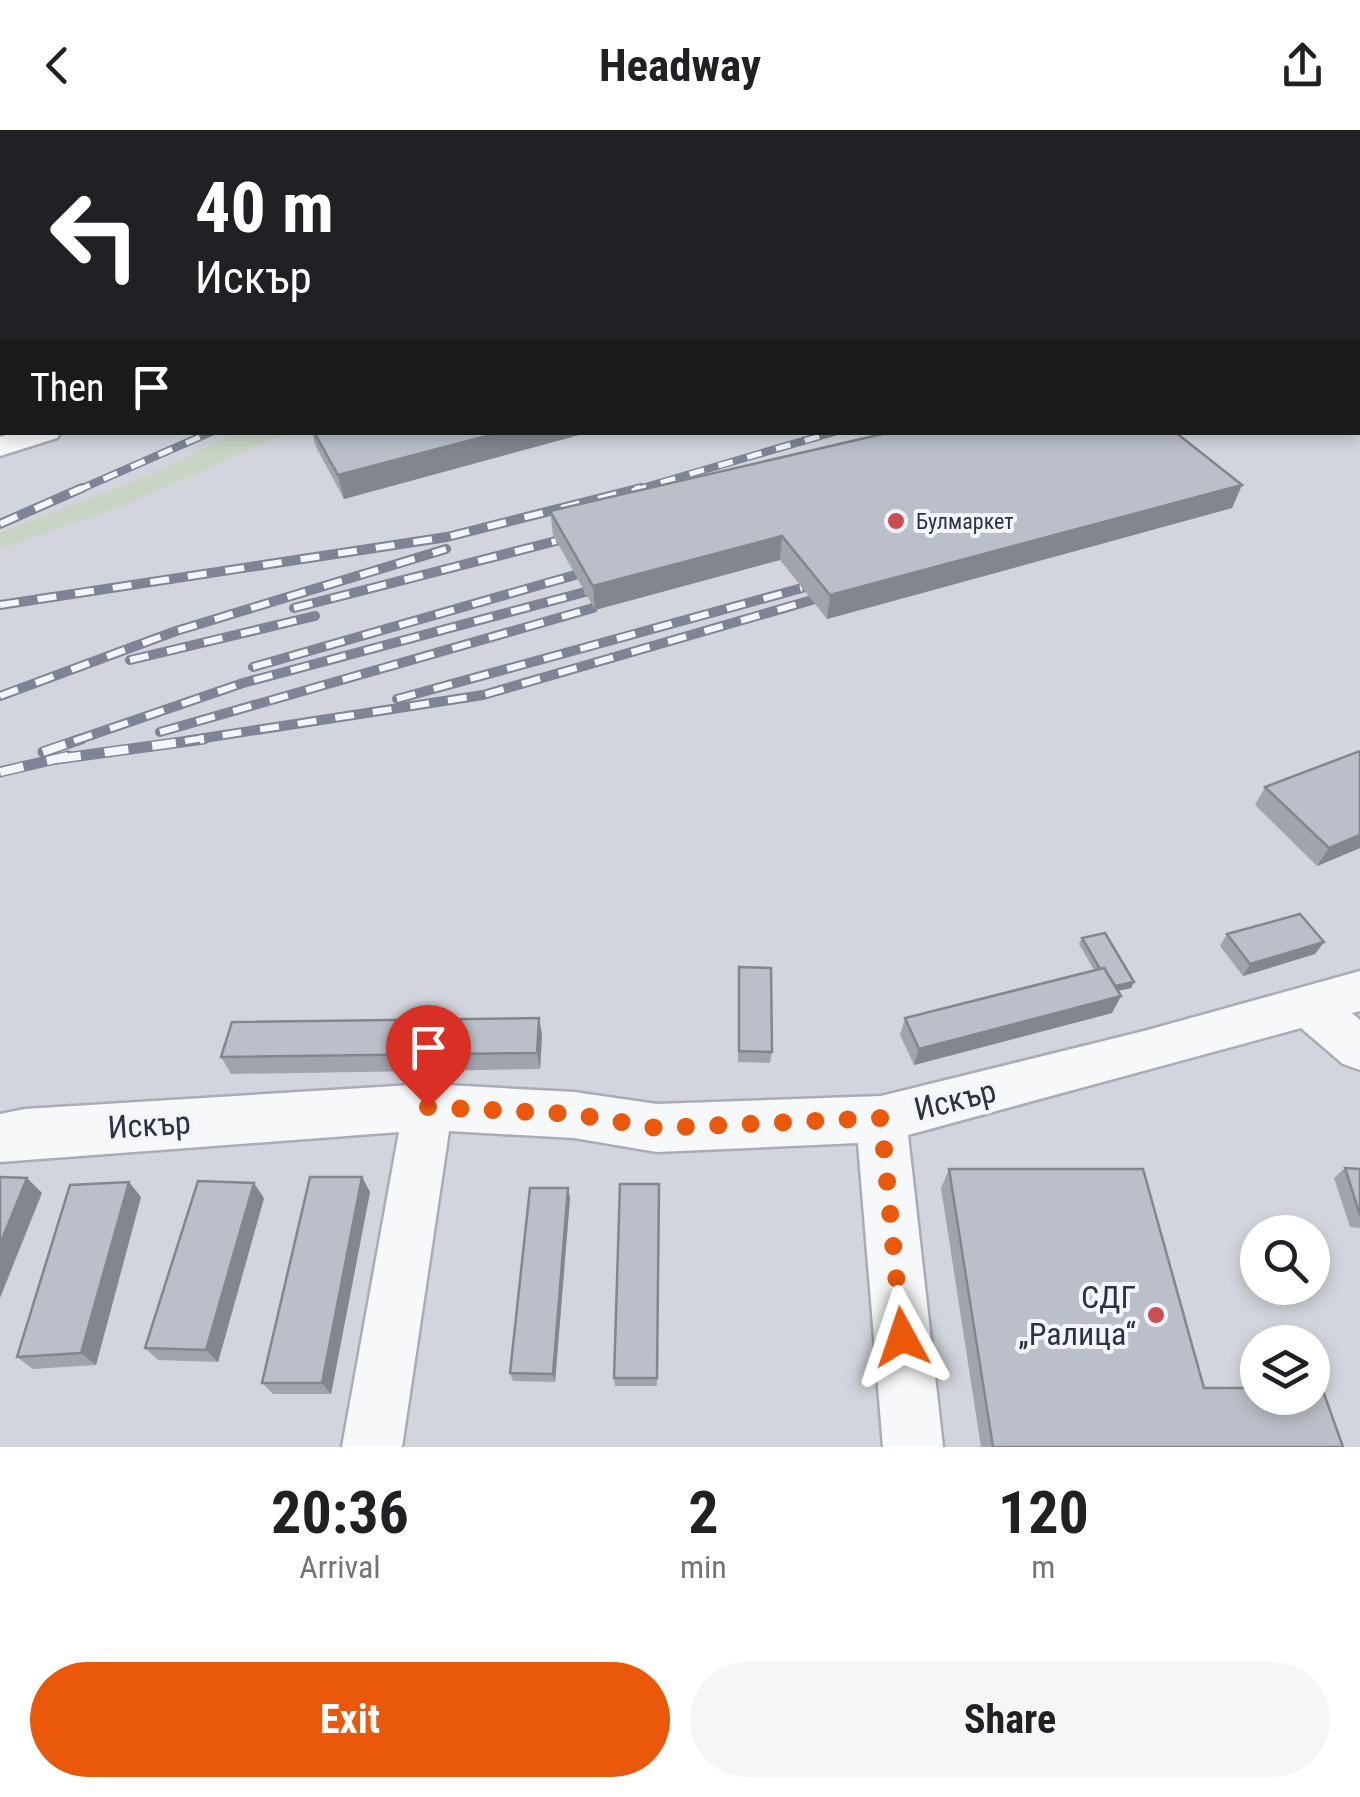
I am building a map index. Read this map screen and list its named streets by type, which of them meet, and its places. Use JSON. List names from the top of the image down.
{
  "streets": {
    "street": ["Искър"]
  },
  "places": ["Булмаркет", "СДГ „Ралица“"],
  "page": {
    "header": "Headway",
    "turn": ["40 m", "Искър"],
    "then": "Then",
    "eta": [
      "20:36",
      "Arrival",
      "2",
      "min",
      "120",
      "m"
    ],
    "buttons": ["Exit", "Share"]
  }
}
